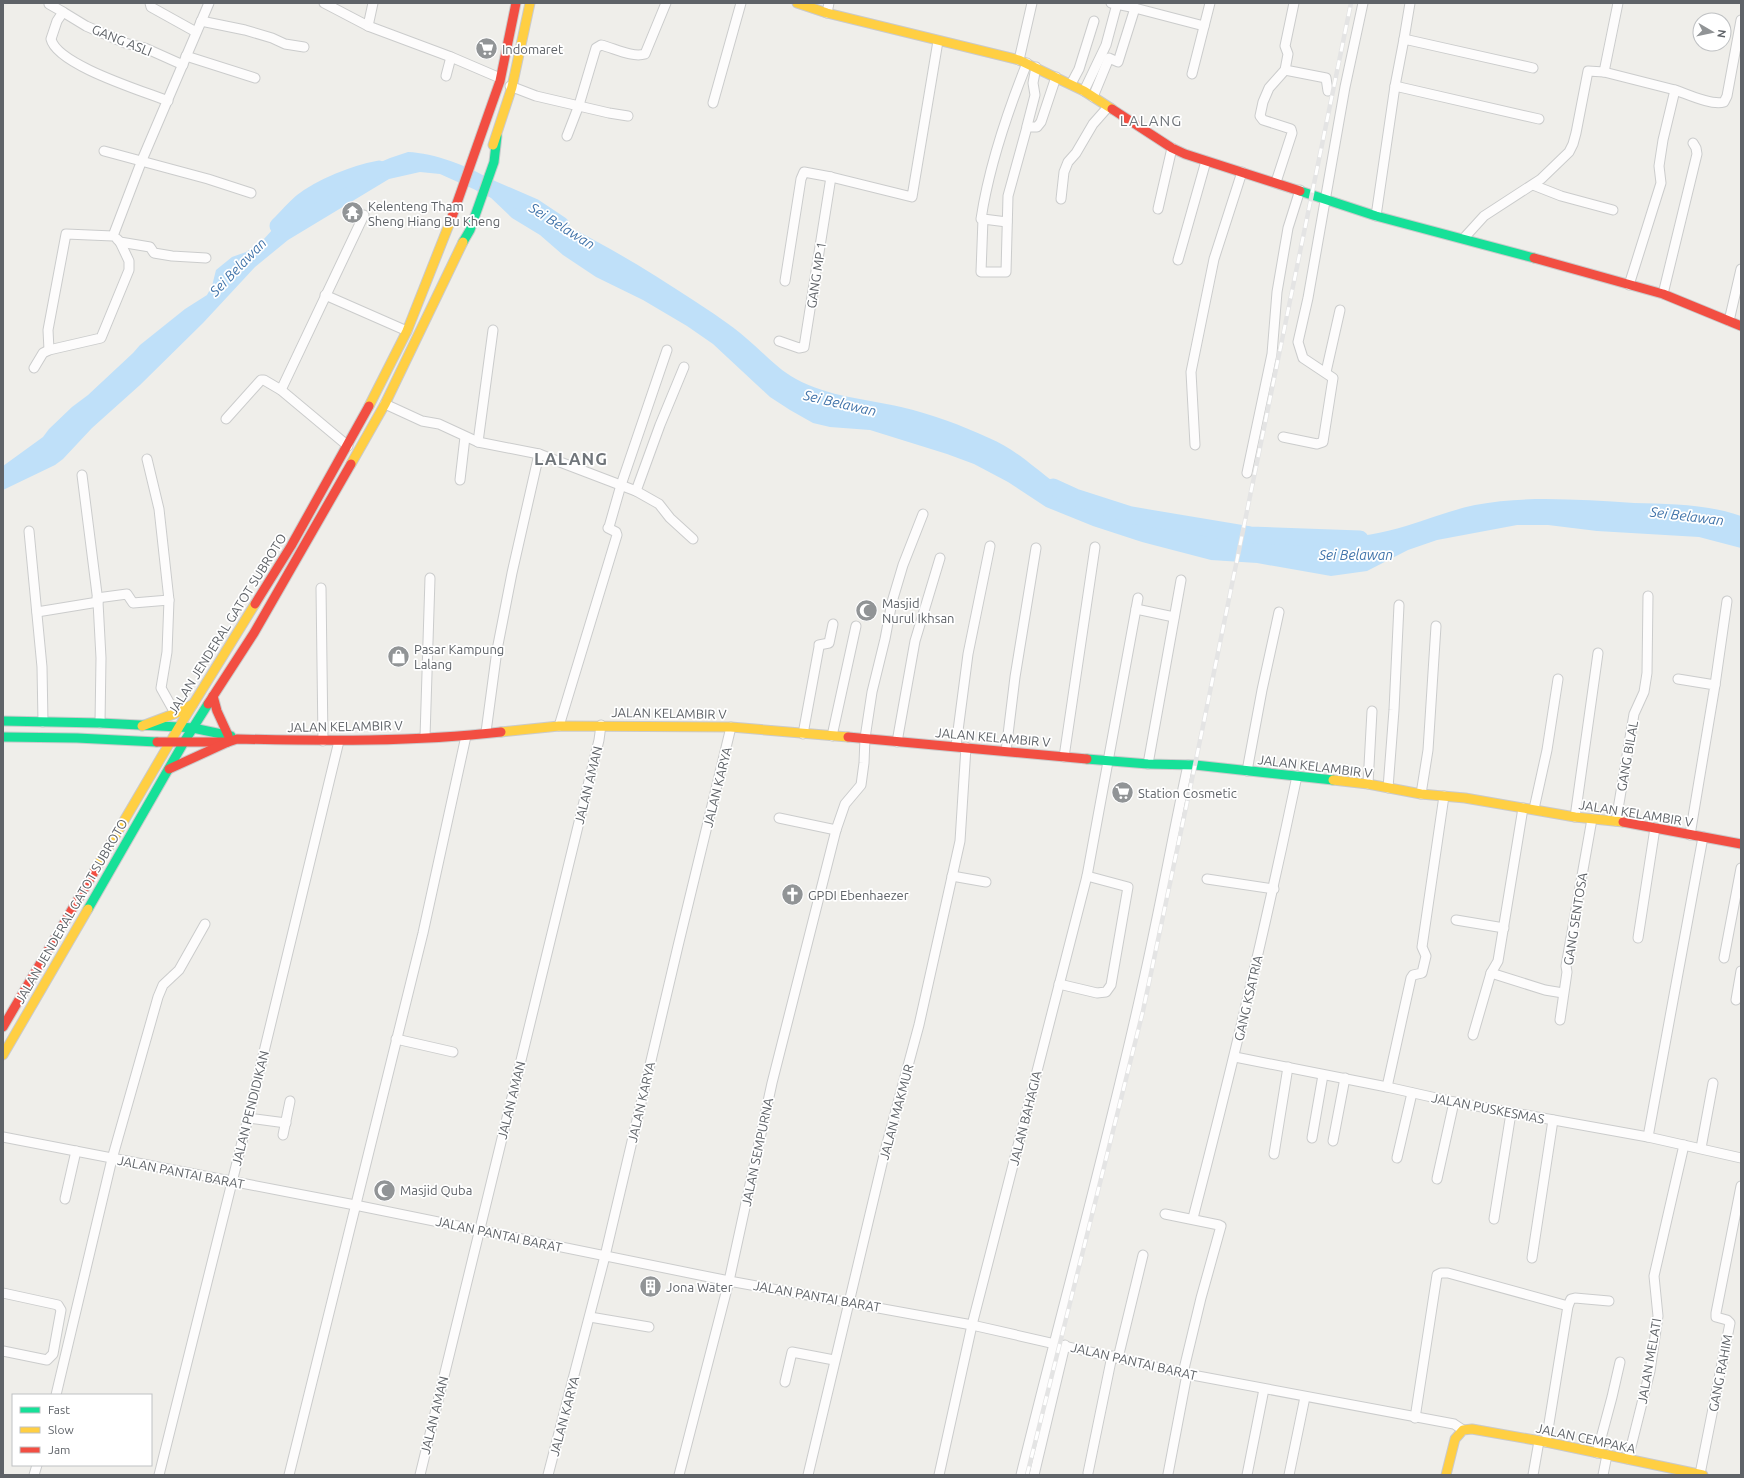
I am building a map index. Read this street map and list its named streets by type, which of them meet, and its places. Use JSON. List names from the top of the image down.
{
  "streets": {
    "main road": ["JALAN JENDERAL GATOT SUBROTO", "JALAN KELAMBIR V", "JALAN CEMPAKA"],
    "street": [
      "GANG ASLI",
      "GANG MP 1",
      "GANG BILAL",
      "JALAN AMAN",
      "JALAN KARYA",
      "GANG SENTOSA",
      "GANG KSATRIA",
      "JALAN PENDIDIKAN",
      "JALAN PUSKESMAS",
      "JALAN MAKMUR",
      "JALAN BAHAGIA",
      "JALAN SEMPURNA",
      "JALAN PANTAI BARAT",
      "JALAN MELATI",
      "GANG RAHIM"
    ]
  },
  "crossings": [
    ["JALAN JENDERAL GATOT SUBROTO", "JALAN KELAMBIR V"],
    ["JALAN KELAMBIR V", "GANG BILAL"],
    ["JALAN KELAMBIR V", "JALAN AMAN"],
    ["JALAN KELAMBIR V", "JALAN KARYA"],
    ["JALAN KELAMBIR V", "GANG SENTOSA"],
    ["JALAN KELAMBIR V", "GANG KSATRIA"],
    ["JALAN KELAMBIR V", "JALAN PENDIDIKAN"],
    ["JALAN KELAMBIR V", "JALAN MAKMUR"],
    ["JALAN KELAMBIR V", "JALAN BAHAGIA"],
    ["JALAN KELAMBIR V", "JALAN SEMPURNA"],
    ["JALAN AMAN", "JALAN PANTAI BARAT"],
    ["JALAN KARYA", "JALAN PANTAI BARAT"],
    ["GANG KSATRIA", "JALAN PUSKESMAS"],
    ["JALAN PENDIDIKAN", "JALAN PANTAI BARAT"],
    ["JALAN PUSKESMAS", "JALAN MELATI"],
    ["JALAN MAKMUR", "JALAN PANTAI BARAT"],
    ["JALAN BAHAGIA", "JALAN PANTAI BARAT"],
    ["JALAN SEMPURNA", "JALAN PANTAI BARAT"],
    ["JALAN PANTAI BARAT", "JALAN CEMPAKA"],
    ["JALAN MELATI", "JALAN CEMPAKA"],
    ["GANG RAHIM", "JALAN CEMPAKA"]
  ],
  "districts": ["LALANG", "LALANG"],
  "water": ["Sei Belawan"],
  "places": {
    "supermarket": ["Indomaret", "Station Cosmetic"],
    "temple": ["Kelenteng Tham Sheng Hiang Bu Kheng"],
    "mosque": ["Masjid Nurul Ikhsan", "Masjid Quba"],
    "shop": ["Pasar Kampung Lalang"],
    "church": ["GPDI Ebenhaezer"],
    "building": ["Jona Water"]
  },
  "legend": ["Fast", "Slow", "Jam"],
  "north": "right"
}
